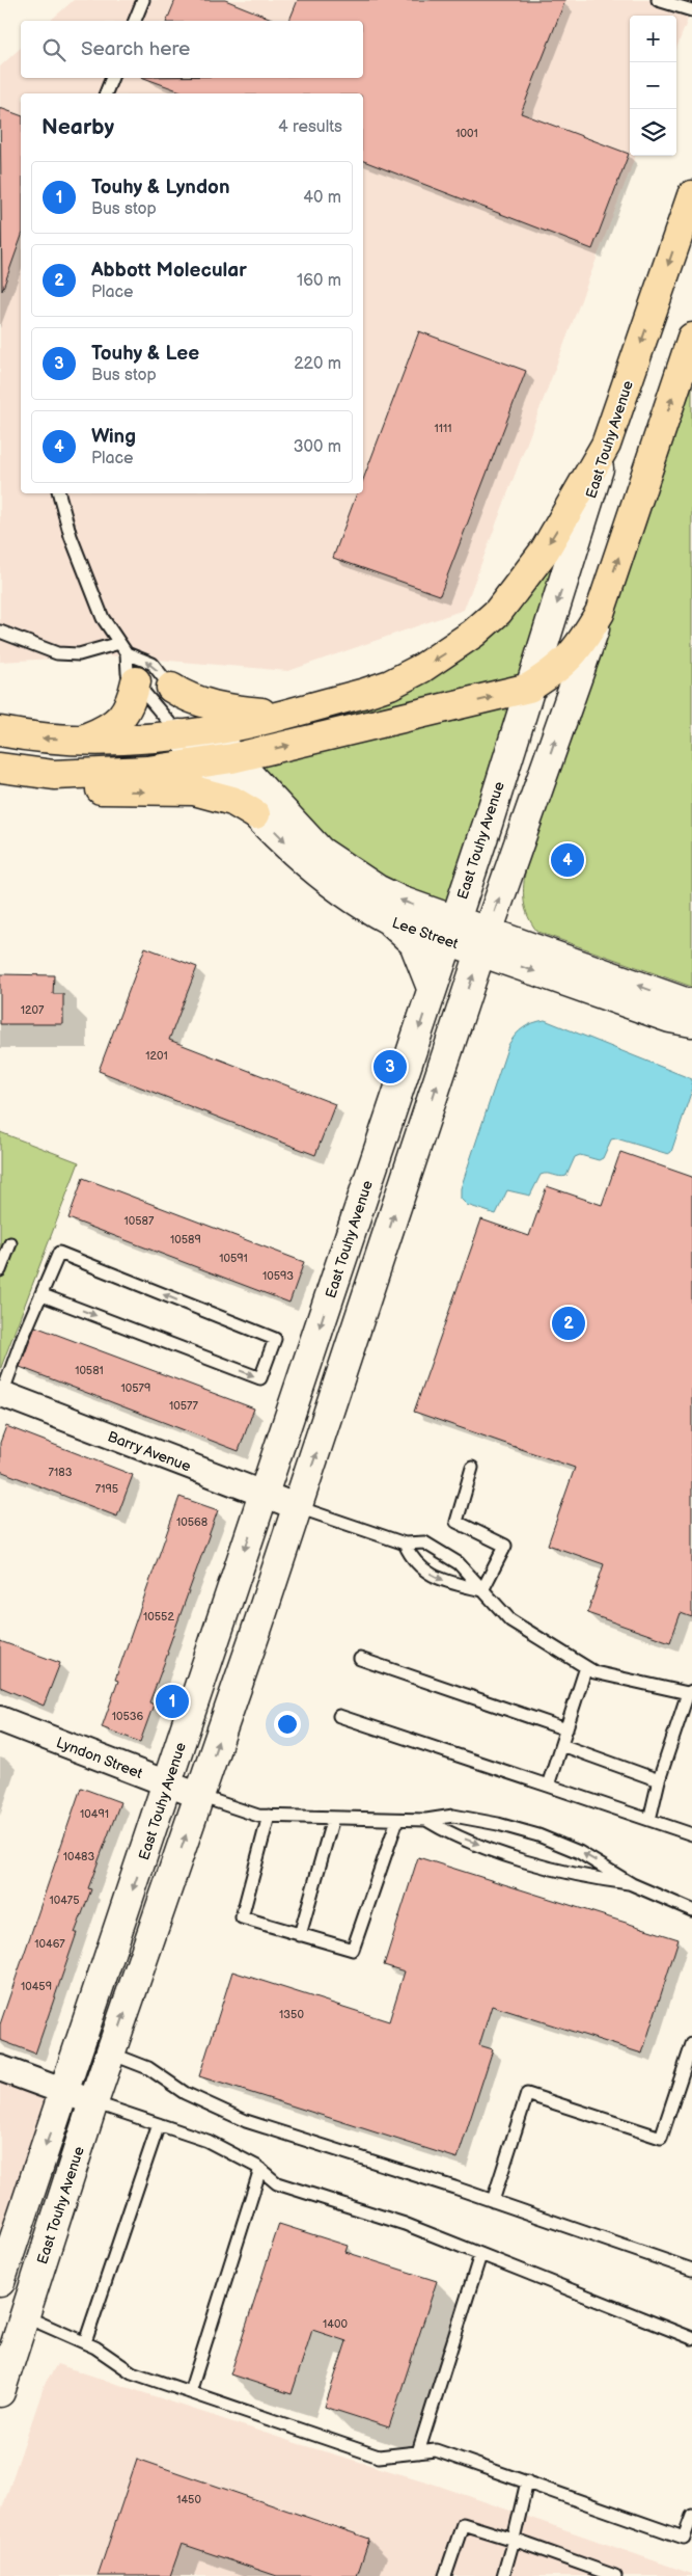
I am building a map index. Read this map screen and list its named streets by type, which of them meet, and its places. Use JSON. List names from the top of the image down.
{
  "streets": {
    "main road": ["East Touhy Avenue", "Lee Street"],
    "street": ["Barry Avenue", "Lyndon Street"]
  },
  "crossings": [
    ["East Touhy Avenue", "Lee Street"],
    ["East Touhy Avenue", "Barry Avenue"],
    ["East Touhy Avenue", "Lyndon Street"]
  ],
  "house_numbers": [
    "1001",
    "1111",
    "1207",
    "1201",
    "10587",
    "10589",
    "10591",
    "10593",
    "10581",
    "10579",
    "10577",
    "7183",
    "7195",
    "10568",
    "10552",
    "10536",
    "10491",
    "10483",
    "10475",
    "10467",
    "10459",
    "1350",
    "1400",
    "1450"
  ],
  "page": {
    "map_buttons": ["+", "−"],
    "search": "Search here",
    "heading": ["Nearby", "4 results"],
    "list": [
      {
        "mark": "1",
        "name": "Touhy & Lyndon",
        "note": "Bus stop",
        "value": "40 m"
      },
      {
        "mark": "2",
        "name": "Abbott Molecular",
        "note": "Place",
        "value": "160 m"
      },
      {
        "mark": "3",
        "name": "Touhy & Lee",
        "note": "Bus stop",
        "value": "220 m"
      },
      {
        "mark": "4",
        "name": "Wing",
        "note": "Place",
        "value": "300 m"
      }
    ],
    "pins": [
      "4",
      "3",
      "2",
      "1"
    ]
  }
}
